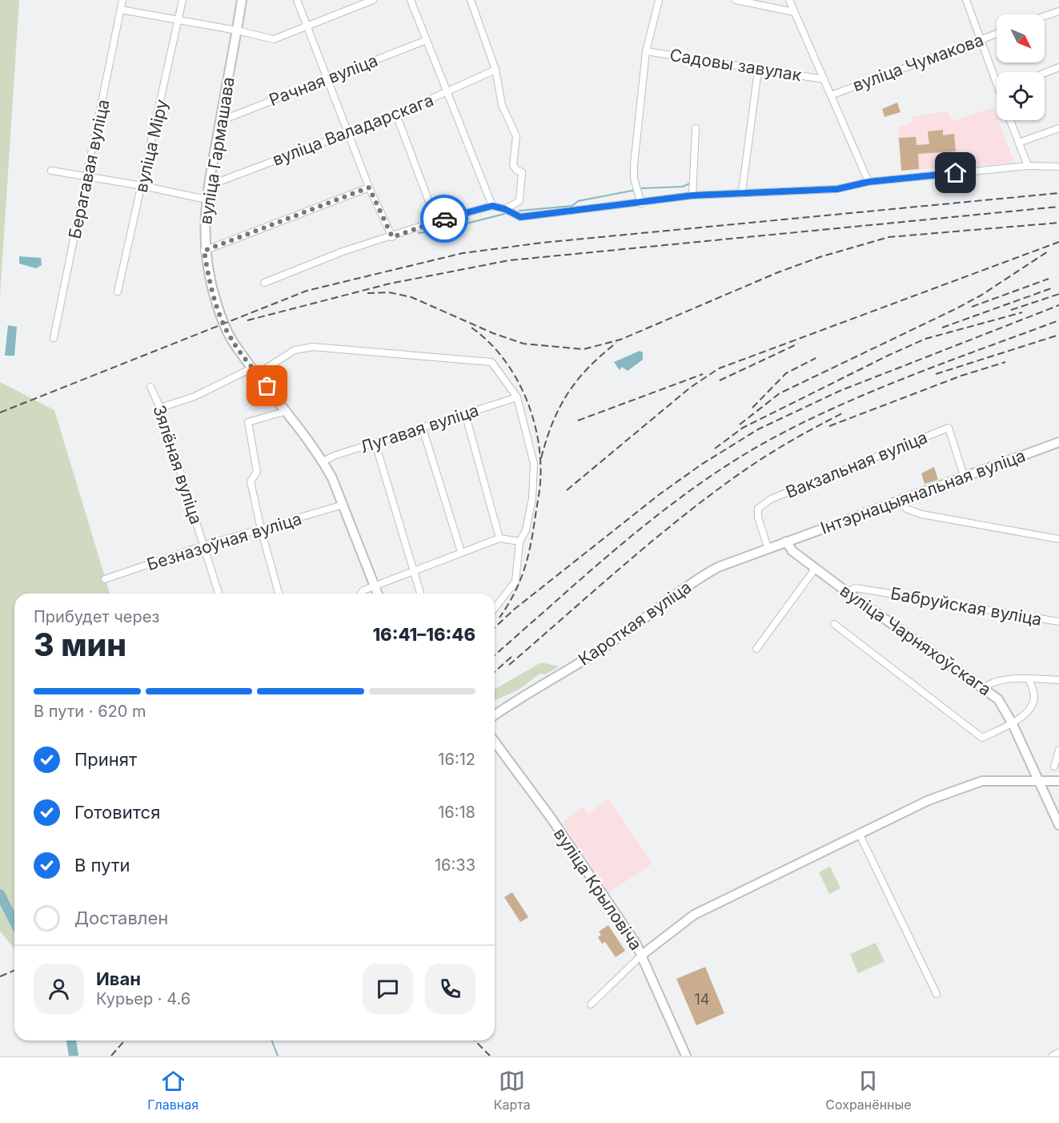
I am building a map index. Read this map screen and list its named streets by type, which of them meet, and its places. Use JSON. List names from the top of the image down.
{
  "streets": {
    "street": [
      "вуліца Чумакова",
      "Садовы завулак",
      "Рачная вуліца",
      "вуліца Валадарскага",
      "вуліца Міру",
      "вуліца Гармашава",
      "Берагавая вуліца",
      "Лугавая вуліца",
      "Зялёная вуліца",
      "Вакзальная вуліца",
      "Інтэрнацыянальная вуліца",
      "Безназоўная вуліца",
      "Бабруйская вуліца",
      "Кароткая вуліца",
      "вуліца Чарняхоўскага",
      "вуліца Крыловіча"
    ]
  },
  "crossings": [
    ["Рачная вуліца", "вуліца Гармашава"],
    ["вуліца Валадарскага", "вуліца Гармашава"],
    ["вуліца Гармашава", "Лугавая вуліца"],
    ["вуліца Гармашава", "Безназоўная вуліца"],
    ["Зялёная вуліца", "Безназоўная вуліца"],
    ["Вакзальная вуліца", "Інтэрнацыянальная вуліца"],
    ["Вакзальная вуліца", "Кароткая вуліца"],
    ["Інтэрнацыянальная вуліца", "Кароткая вуліца"],
    ["Інтэрнацыянальная вуліца", "вуліца Чарняхоўскага"],
    ["Бабруйская вуліца", "вуліца Чарняхоўскага"],
    ["Кароткая вуліца", "вуліца Чарняхоўскага"]
  ],
  "house_numbers": ["14"],
  "north": "bottom right",
  "page": {
    "heading": ["3 мин", "Прибудет через", "16:41–16:46"],
    "panel": ["Иван", "Курьер · 4.6"],
    "bar": "В пути · 620 m",
    "list": [
      ["Принят", "16:12"],
      ["Готовится", "16:18"],
      ["В пути", "16:33"],
      "Доставлен"
    ],
    "tabs": ["Главная", "Карта", "Сохранённые"]
  }
}
